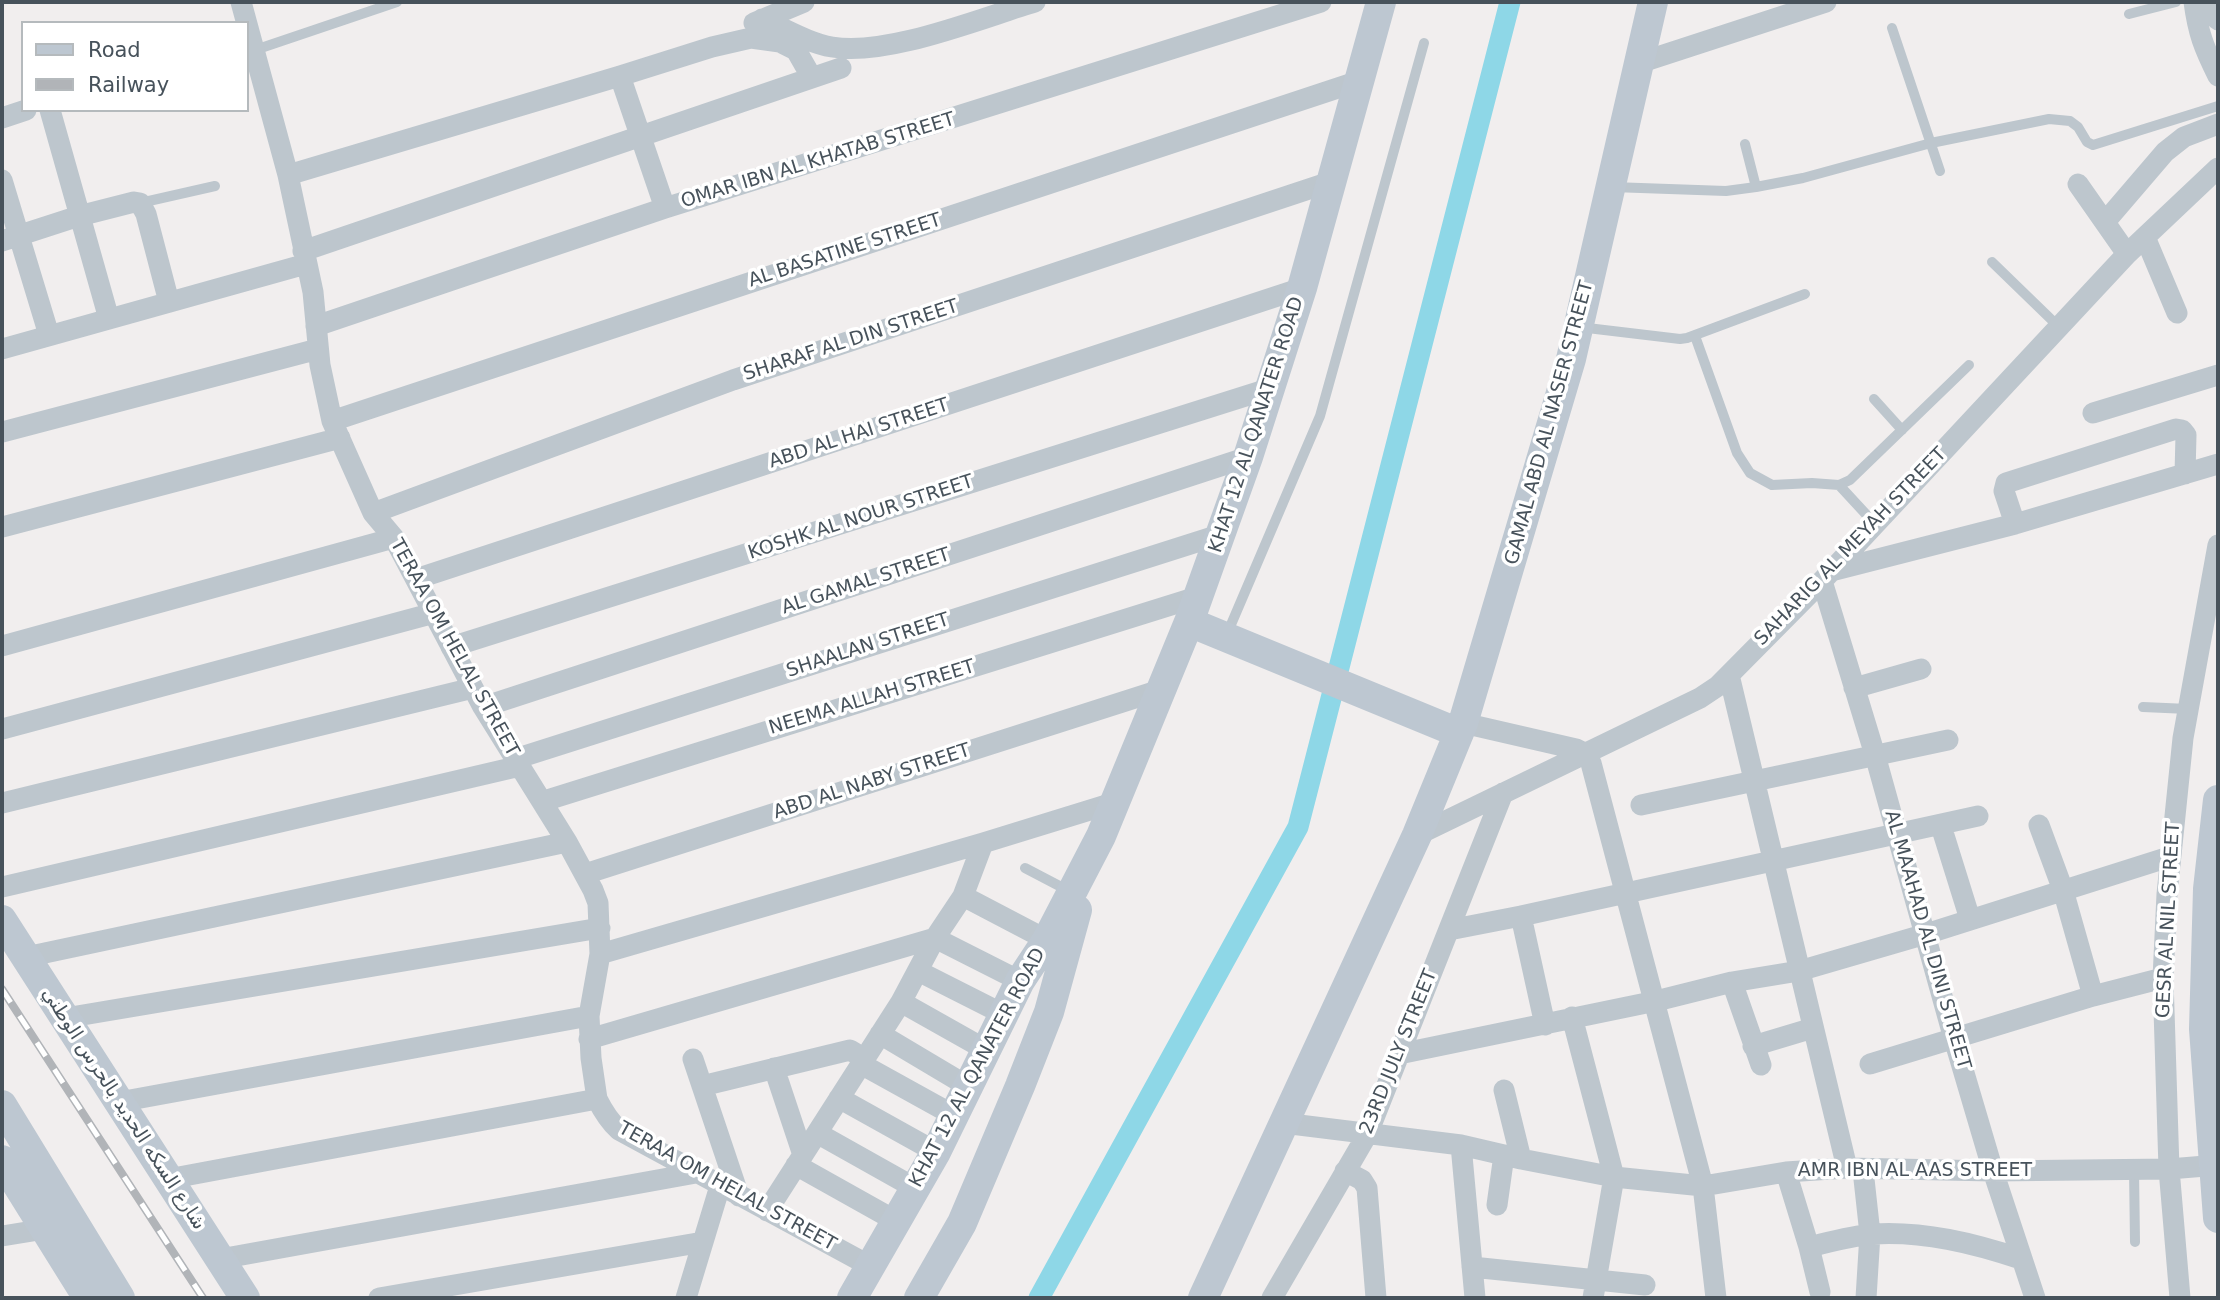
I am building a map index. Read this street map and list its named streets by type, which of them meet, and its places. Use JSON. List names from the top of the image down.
{
  "streets": {
    "main road": ["GAMAL ABD AL NASER STREET", "KHAT 12 AL QANATER ROAD", "شارع السكه الحديد بالحرس الوطني"],
    "street": [
      "OMAR IBN AL KHATAB STREET",
      "AL BASATINE STREET",
      "SHARAF AL DIN STREET",
      "ABD AL HAI STREET",
      "KOSHK AL NOUR STREET",
      "SAHARIG AL MEYAH STREET",
      "AL GAMAL STREET",
      "SHAALAN STREET",
      "TERAA OM HELAL STREET",
      "NEEMA ALLAH STREET",
      "ABD AL NABY STREET",
      "GESR AL NIL STREET",
      "AL MAAHAD AL DINI STREET",
      "23RD JULY STREET",
      "AMR IBN AL AAS STREET"
    ]
  },
  "crossings": [
    ["OMAR IBN AL KHATAB STREET", "TERAA OM HELAL STREET"],
    ["AL BASATINE STREET", "KHAT 12 AL QANATER ROAD"],
    ["AL BASATINE STREET", "TERAA OM HELAL STREET"],
    ["SHARAF AL DIN STREET", "KHAT 12 AL QANATER ROAD"],
    ["SHARAF AL DIN STREET", "TERAA OM HELAL STREET"],
    ["GAMAL ABD AL NASER STREET", "SAHARIG AL MEYAH STREET"],
    ["KHAT 12 AL QANATER ROAD", "ABD AL HAI STREET"],
    ["KHAT 12 AL QANATER ROAD", "KOSHK AL NOUR STREET"],
    ["KHAT 12 AL QANATER ROAD", "AL GAMAL STREET"],
    ["KHAT 12 AL QANATER ROAD", "SHAALAN STREET"],
    ["KHAT 12 AL QANATER ROAD", "TERAA OM HELAL STREET"],
    ["KHAT 12 AL QANATER ROAD", "NEEMA ALLAH STREET"],
    ["KHAT 12 AL QANATER ROAD", "ABD AL NABY STREET"],
    ["ABD AL HAI STREET", "TERAA OM HELAL STREET"],
    ["KOSHK AL NOUR STREET", "TERAA OM HELAL STREET"],
    ["SAHARIG AL MEYAH STREET", "AL MAAHAD AL DINI STREET"],
    ["SAHARIG AL MEYAH STREET", "23RD JULY STREET"],
    ["AL GAMAL STREET", "TERAA OM HELAL STREET"],
    ["SHAALAN STREET", "TERAA OM HELAL STREET"],
    ["TERAA OM HELAL STREET", "NEEMA ALLAH STREET"],
    ["TERAA OM HELAL STREET", "ABD AL NABY STREET"],
    ["GESR AL NIL STREET", "AMR IBN AL AAS STREET"],
    ["AL MAAHAD AL DINI STREET", "AMR IBN AL AAS STREET"],
    ["23RD JULY STREET", "AMR IBN AL AAS STREET"]
  ],
  "legend": ["Road", "Railway"]
}
